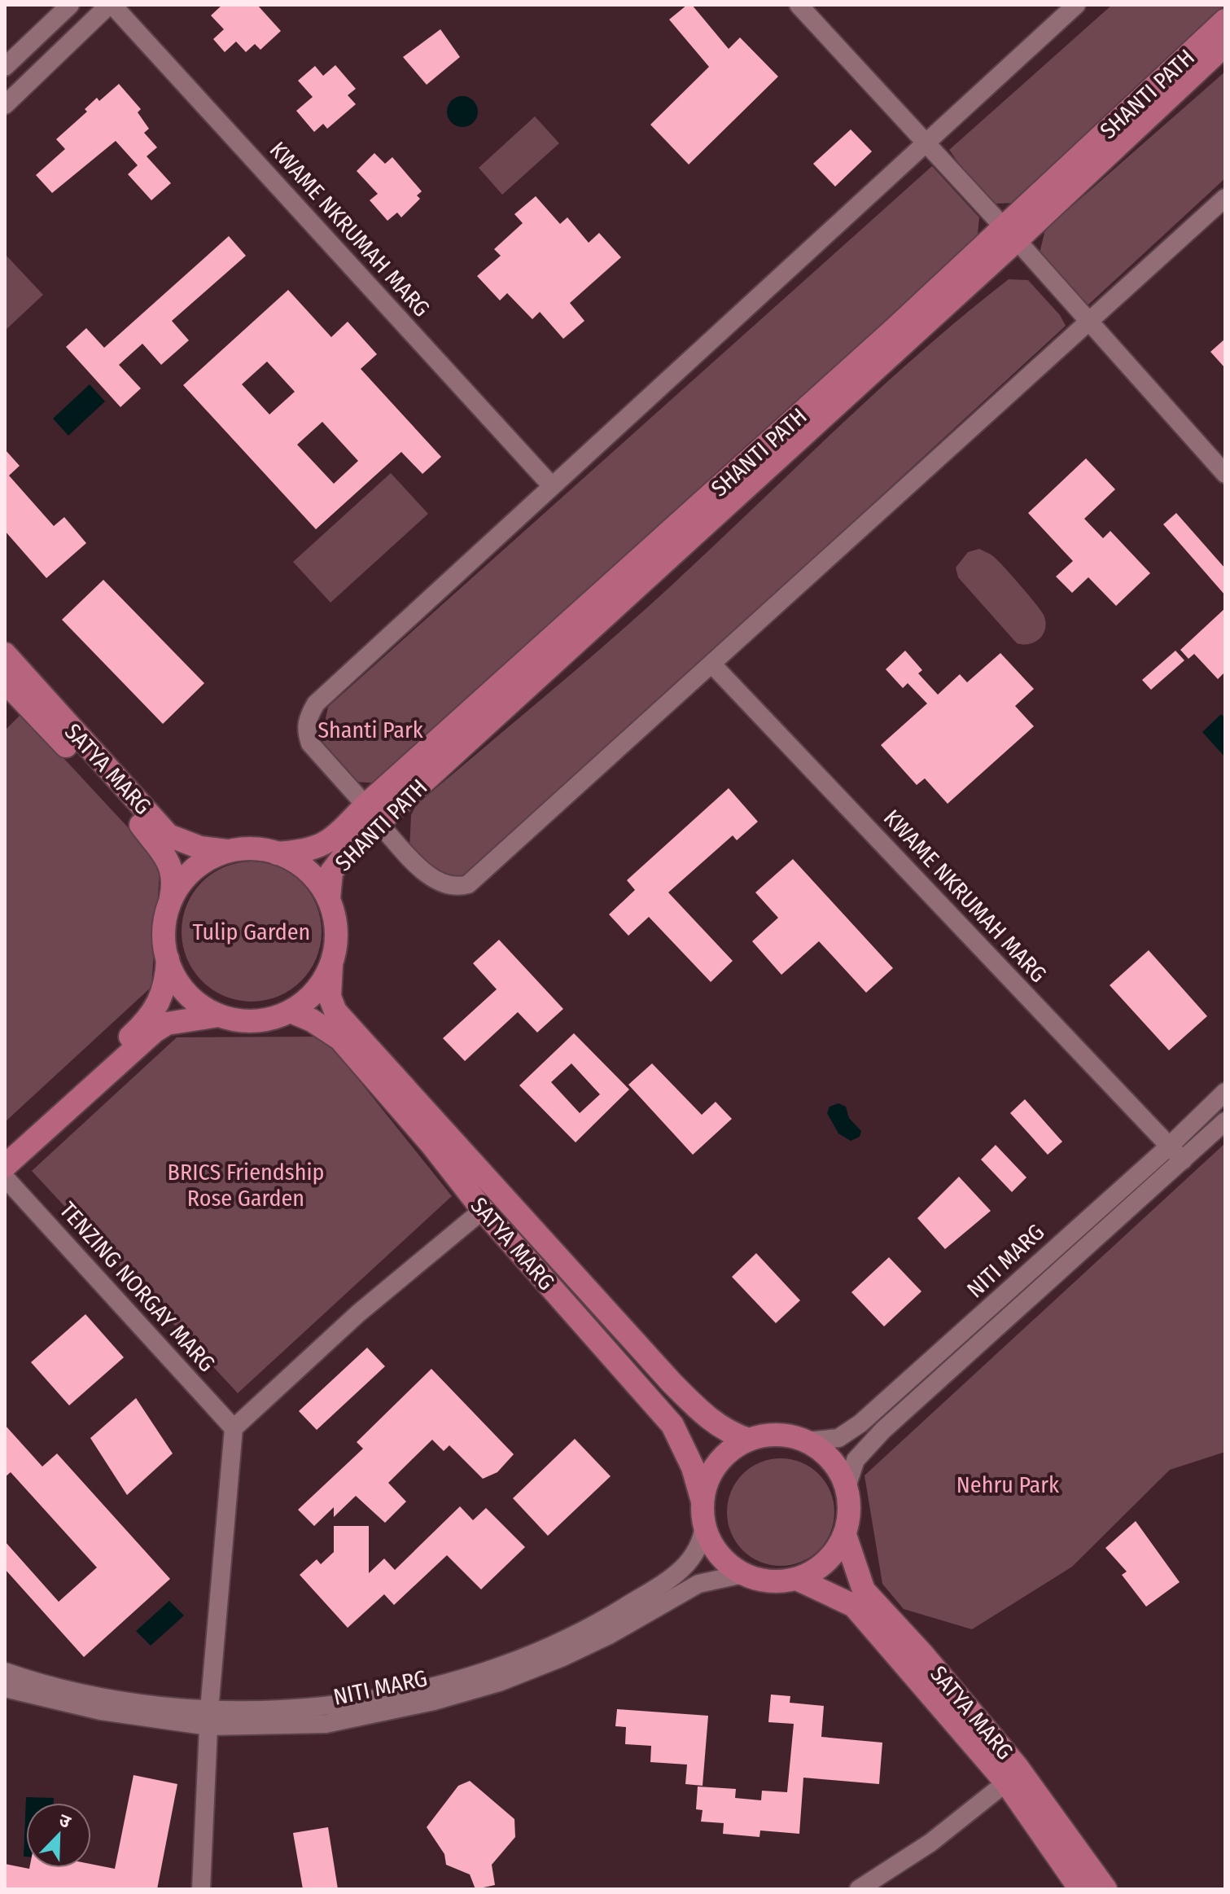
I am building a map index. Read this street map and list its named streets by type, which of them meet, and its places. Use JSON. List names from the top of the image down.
{
  "streets": {
    "main road": ["SHANTI PATH", "SATYA MARG"],
    "street": ["KWAME NKRUMAH MARG", "NITI MARG", "TENZING NORGAY MARG"]
  },
  "crossings": [
    ["SHANTI PATH", "SATYA MARG"],
    ["KWAME NKRUMAH MARG", "NITI MARG"],
    ["SATYA MARG", "NITI MARG"]
  ],
  "parks": [
    "Shanti Park",
    "Tulip Garden",
    "BRICS Friendship Rose Garden",
    "Nehru Park"
  ],
  "north": "top right"
}
